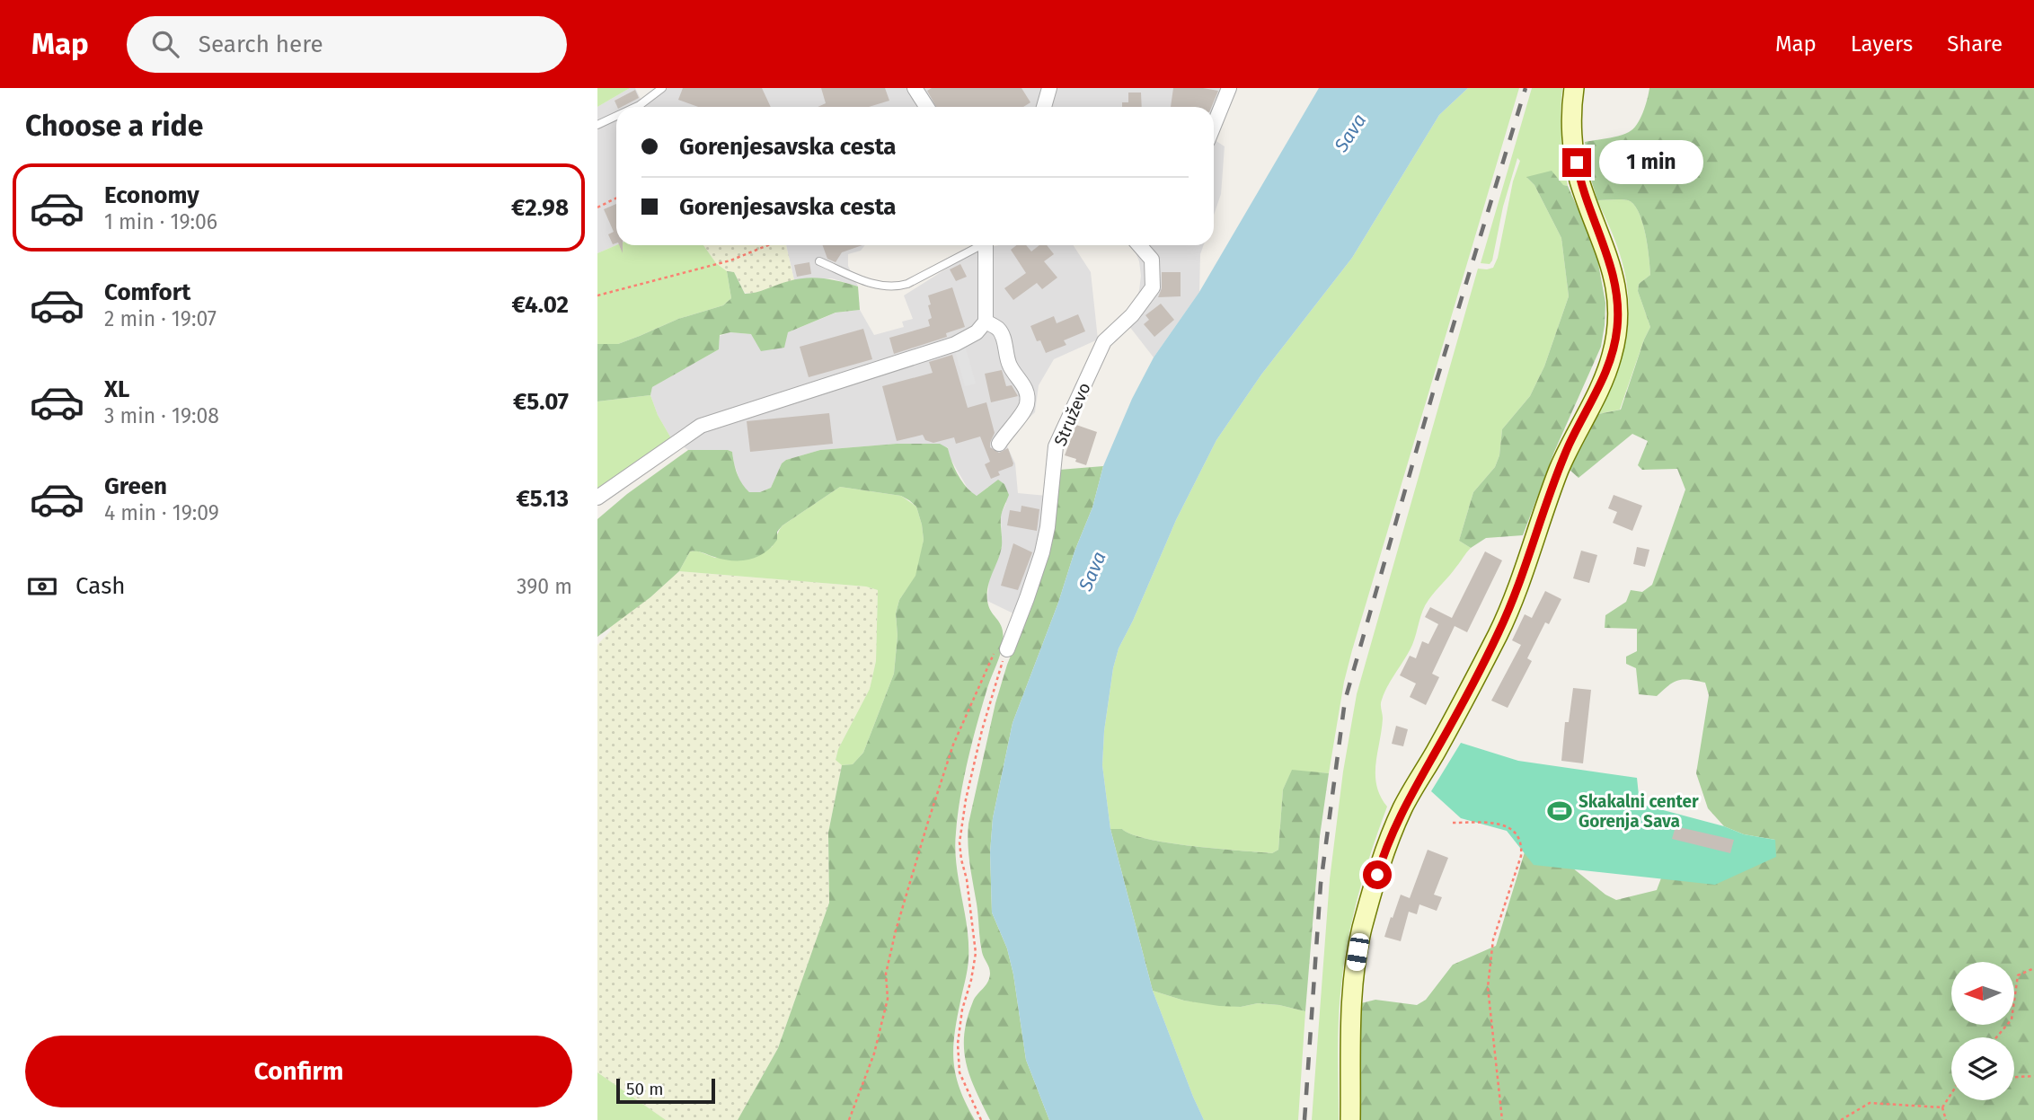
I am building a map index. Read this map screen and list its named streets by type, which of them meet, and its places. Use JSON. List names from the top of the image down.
{
  "streets": {
    "street": ["Struževo"]
  },
  "water": ["Sava"],
  "places": {
    "sports": ["Skakalni center Gorenja Sava"]
  },
  "scale_bar": "50 m",
  "north": "left",
  "page": {
    "header": "Map",
    "search": "Search here",
    "nav": ["Map", "Layers", "Share"],
    "heading": "Choose a ride",
    "banner": ["Gorenjesavska cesta", "Gorenjesavska cesta"],
    "bubble": "1 min",
    "list": [
      {
        "name": "Economy",
        "note": "1 min · 19:06",
        "value": "€2.98"
      },
      {
        "name": "Comfort",
        "note": "2 min · 19:07",
        "value": "€4.02"
      },
      {
        "name": "XL",
        "note": "3 min · 19:08",
        "value": "€5.07"
      },
      {
        "name": "Green",
        "note": "4 min · 19:09",
        "value": "€5.13"
      }
    ],
    "pay": ["Cash", "390 m"],
    "buttons": "Confirm",
    "scale": "50 m"
  }
}
